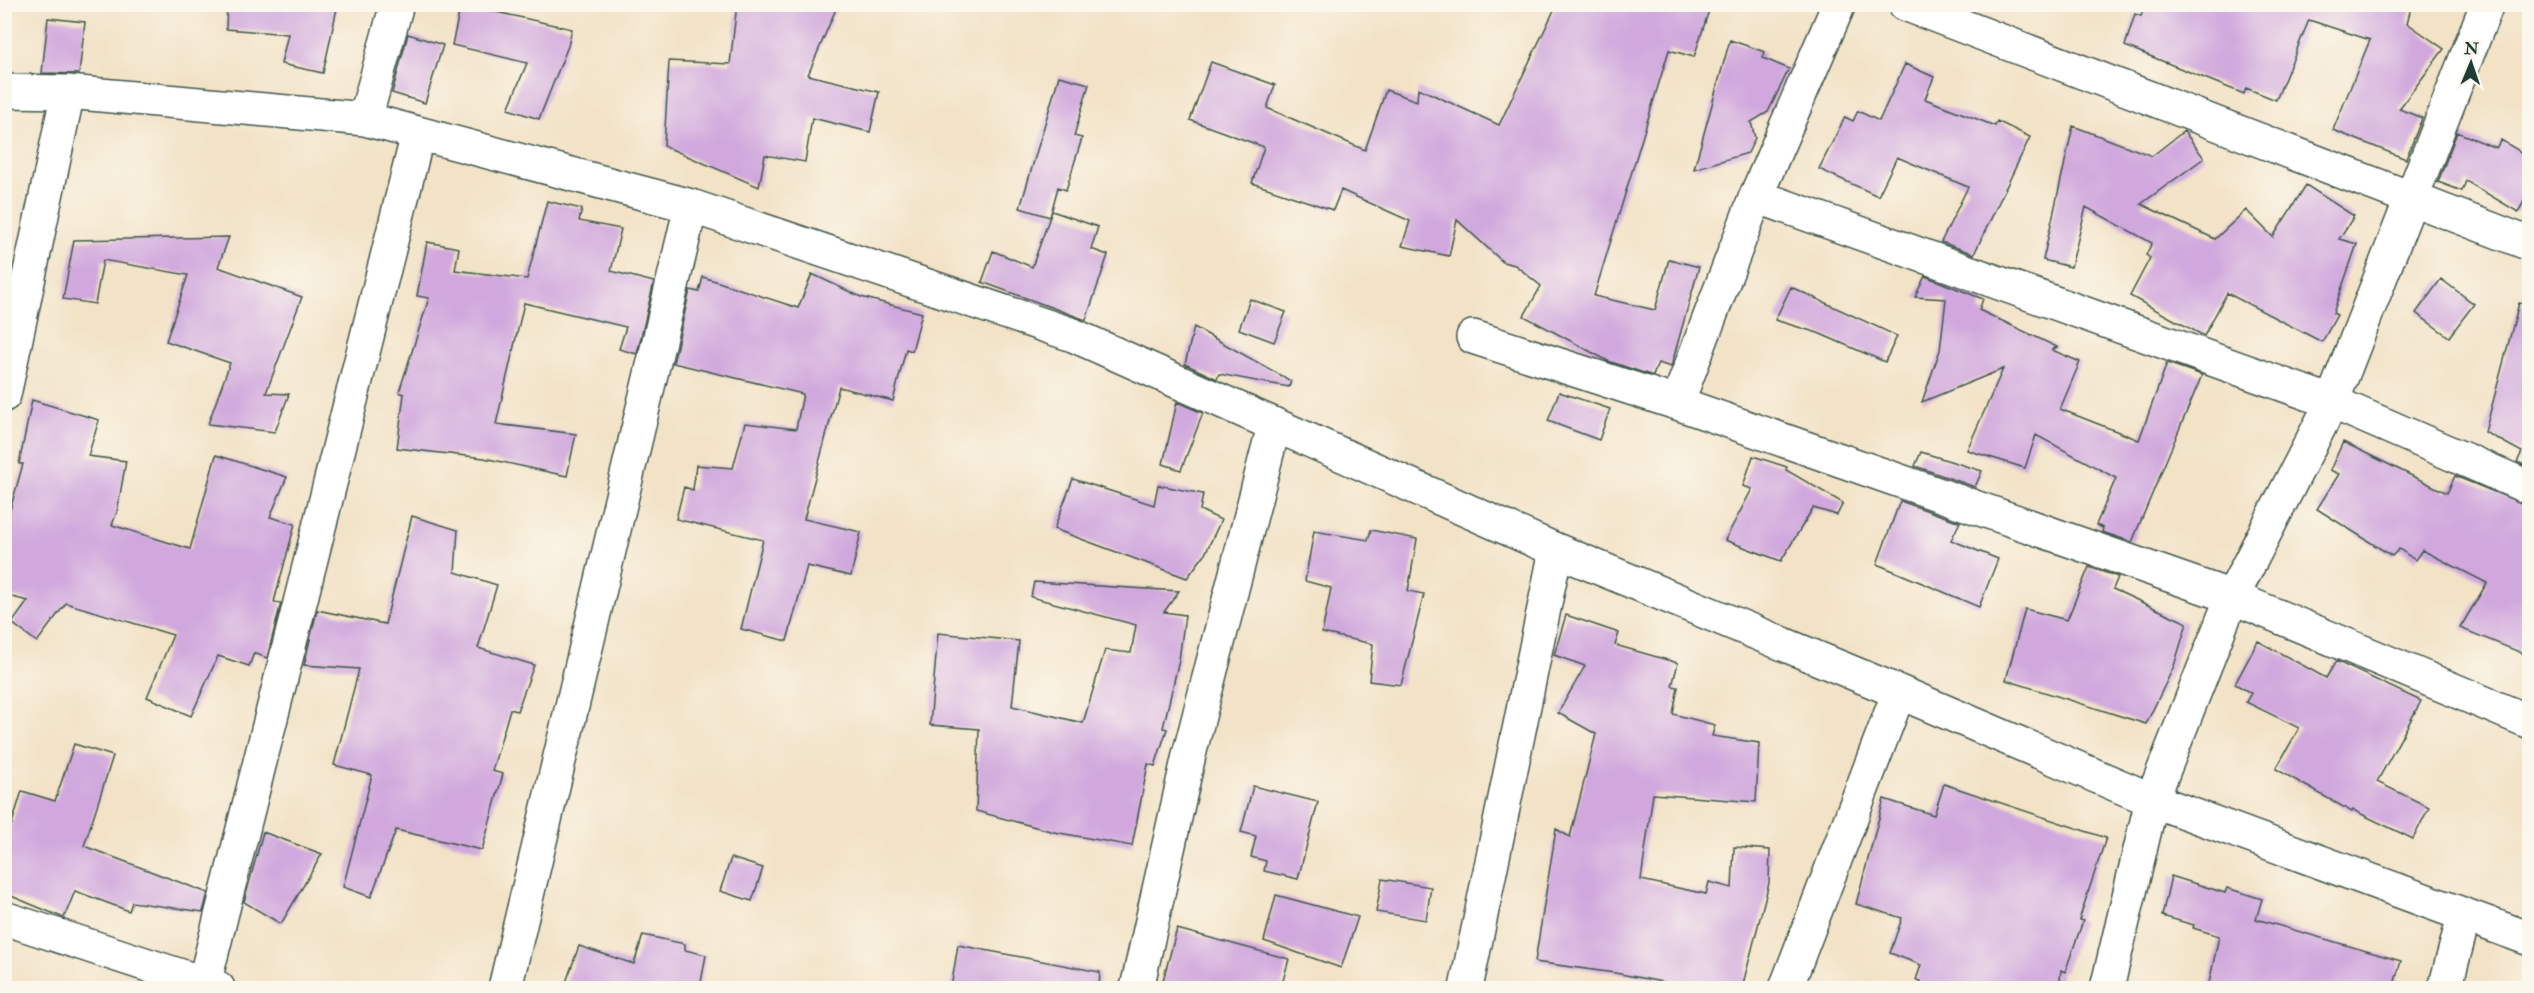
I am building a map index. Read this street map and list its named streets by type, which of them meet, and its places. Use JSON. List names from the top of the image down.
{
  "north": "top"
}
